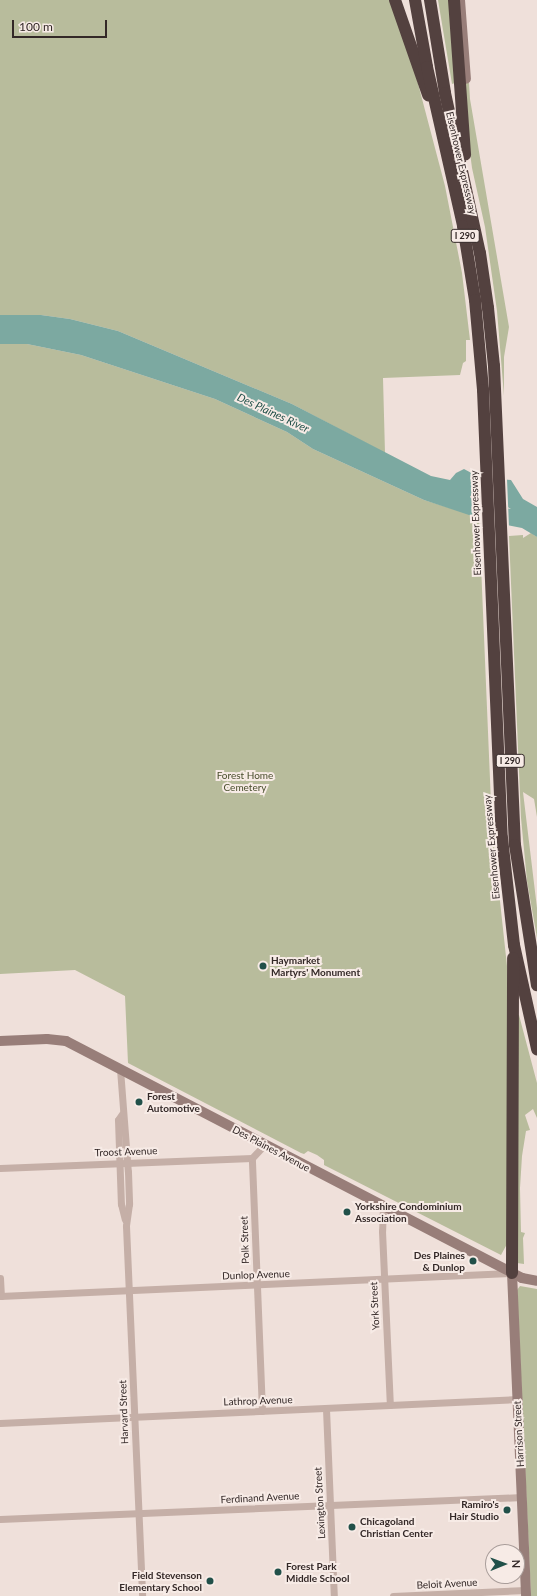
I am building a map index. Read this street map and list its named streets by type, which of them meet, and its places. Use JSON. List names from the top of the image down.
{
  "streets": {
    "highway": ["Eisenhower Expressway", "I 290"],
    "main road": ["Des Plaines Avenue", "Harrison Street"],
    "street": [
      "Troost Avenue",
      "Polk Street",
      "Dunlop Avenue",
      "York Street",
      "Lathrop Avenue",
      "Harvard Street",
      "Ferdinand Avenue",
      "Lexington Street",
      "Beloit Avenue"
    ]
  },
  "crossings": [
    ["Des Plaines Avenue", "Dunlop Avenue"],
    ["Des Plaines Avenue", "York Street"],
    ["Des Plaines Avenue", "Harvard Street"],
    ["Des Plaines Avenue", "Harrison Street"],
    ["Troost Avenue", "Polk Street"],
    ["Troost Avenue", "Harvard Street"],
    ["Polk Street", "Dunlop Avenue"],
    ["Polk Street", "Lathrop Avenue"],
    ["Dunlop Avenue", "York Street"],
    ["Dunlop Avenue", "Harvard Street"],
    ["Dunlop Avenue", "Harrison Street"],
    ["York Street", "Lathrop Avenue"],
    ["Lathrop Avenue", "Harvard Street"],
    ["Lathrop Avenue", "Harrison Street"],
    ["Lathrop Avenue", "Lexington Street"],
    ["Harvard Street", "Ferdinand Avenue"],
    ["Harrison Street", "Ferdinand Avenue"],
    ["Harrison Street", "Beloit Avenue"],
    ["Ferdinand Avenue", "Lexington Street"]
  ],
  "water": ["Des Plaines River"],
  "parks": ["Forest Home Cemetery"],
  "places": [
    "Haymarket Martyrs' Monument",
    "Forest Automotive",
    "Yorkshire Condominium Association",
    "Des Plaines & Dunlop",
    "Ramiro's Hair Studio",
    "Chicagoland Christian Center",
    "Forest Park Middle School",
    "Field Stevenson Elementary School"
  ],
  "scale_bar": "100 m",
  "north": "right"
}
